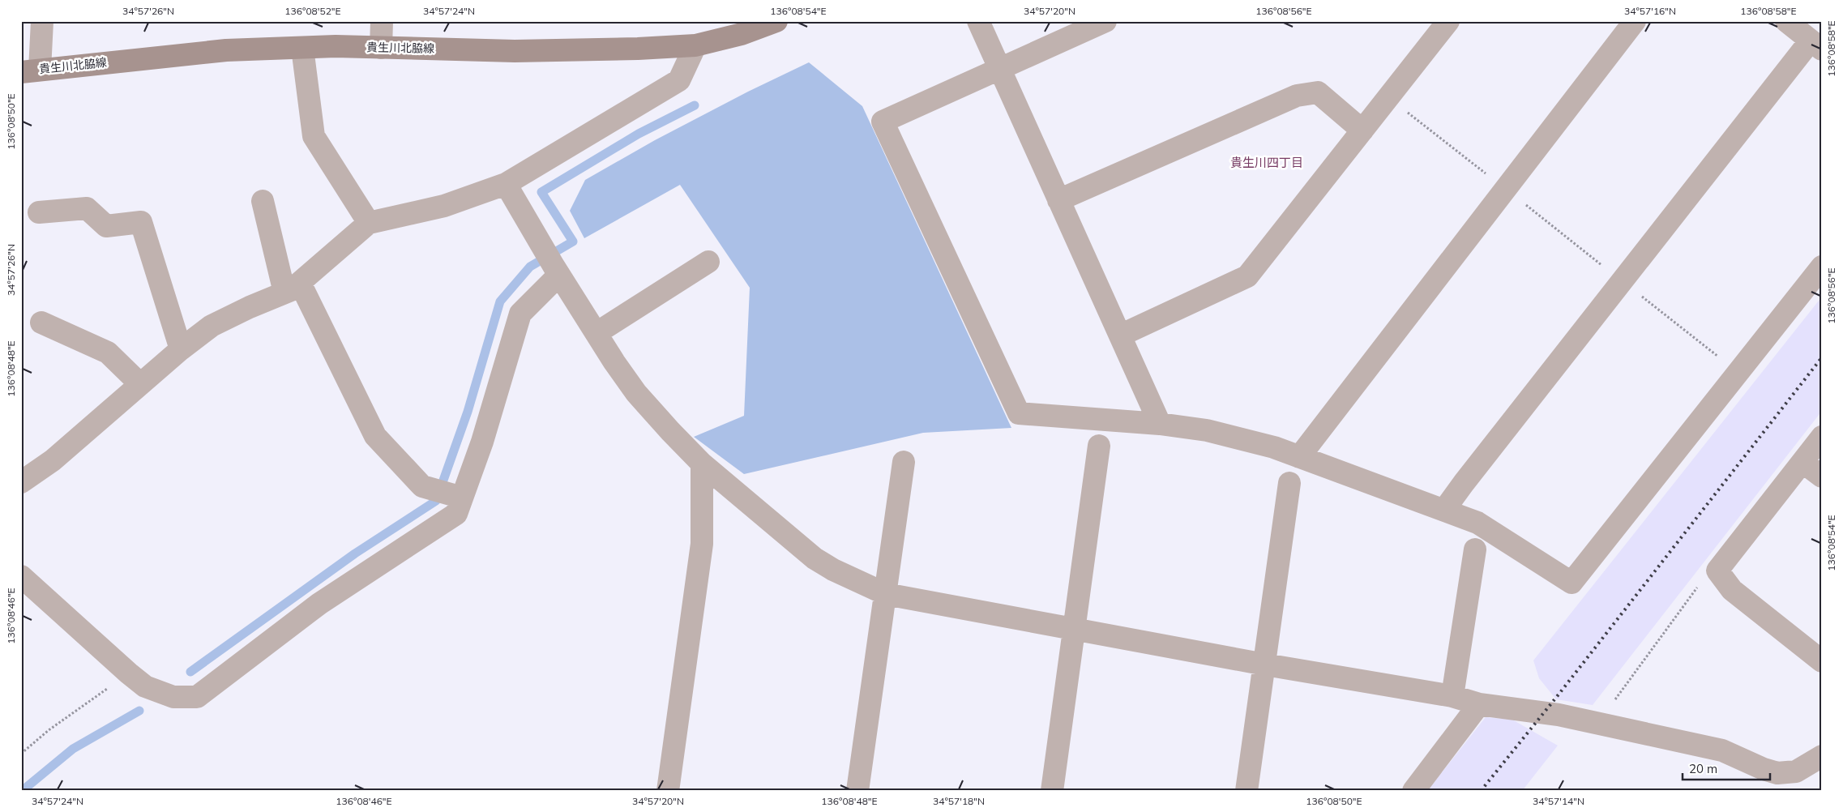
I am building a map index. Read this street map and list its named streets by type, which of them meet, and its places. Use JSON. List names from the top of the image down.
{
  "streets": {
    "main road": ["貴生川北脇線"]
  },
  "districts": ["貴生川四丁目"],
  "scale_bar": "20 m",
  "coordinates": [
    "34°57'26\"N",
    "136°08'52\"E",
    "34°57'24\"N",
    "136°08'54\"E",
    "34°57'20\"N",
    "136°08'56\"E",
    "34°57'16\"N",
    "136°08'58\"E",
    "136°08'50\"E",
    "136°08'48\"E",
    "136°08'46\"E",
    "34°57'18\"N",
    "34°57'14\"N"
  ]
}
